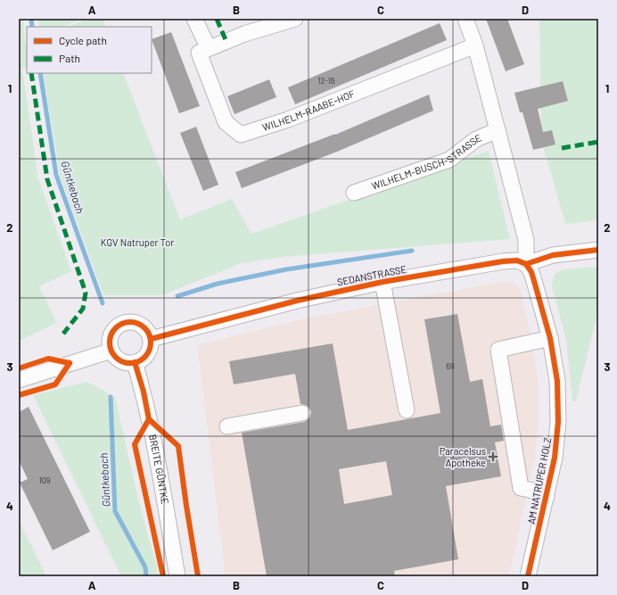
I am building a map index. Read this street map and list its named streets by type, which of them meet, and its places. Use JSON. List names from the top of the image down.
{
  "streets": {
    "street": [
      "WILHELM-RAABE-HOF",
      "WILHELM-BUSCH-STRASSE",
      "SEDANSTRASSE",
      "BREITE GÜNTKE",
      "AM NATRUPER HOLZ"
    ]
  },
  "crossings": [
    ["SEDANSTRASSE", "BREITE GÜNTKE"],
    ["SEDANSTRASSE", "AM NATRUPER HOLZ"]
  ],
  "water": ["Güntkebach"],
  "parks": ["KGV Natruper Tor"],
  "places": {
    "health": ["Paracelsus Apotheke"]
  },
  "house_numbers": ["12-16", "69", "109"],
  "legend": ["Cycle path", "Path"],
  "grid": {
    "columns": [
      "A",
      "B",
      "C",
      "D"
    ],
    "rows": [
      "1",
      "2",
      "3",
      "4"
    ]
  }
}
